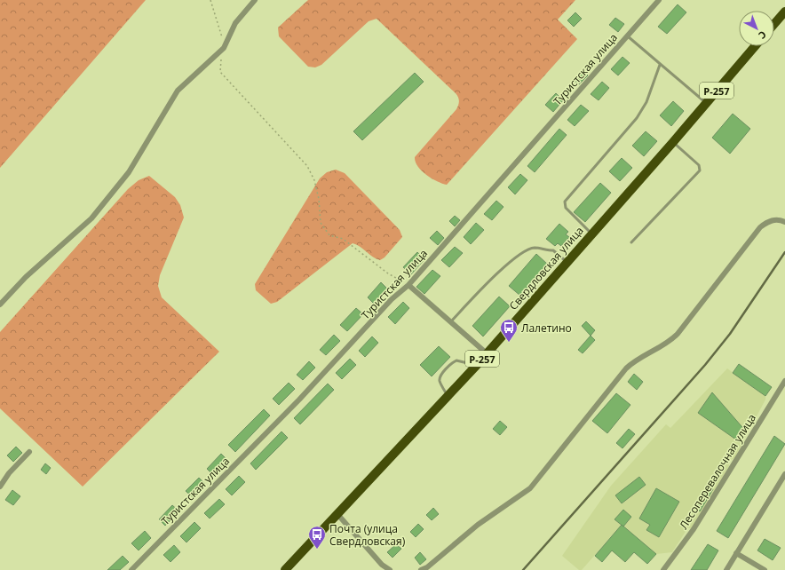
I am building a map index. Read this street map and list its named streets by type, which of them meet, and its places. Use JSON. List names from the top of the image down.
{
  "streets": {
    "highway": ["Р-257", "Свердловская улица"],
    "street": ["Туристская улица", "Лесоперевалочная улица"]
  },
  "places": {
    "bus stop": ["Лалетино", "Почта (улица Свердловская)"]
  },
  "north": "bottom right"
}
